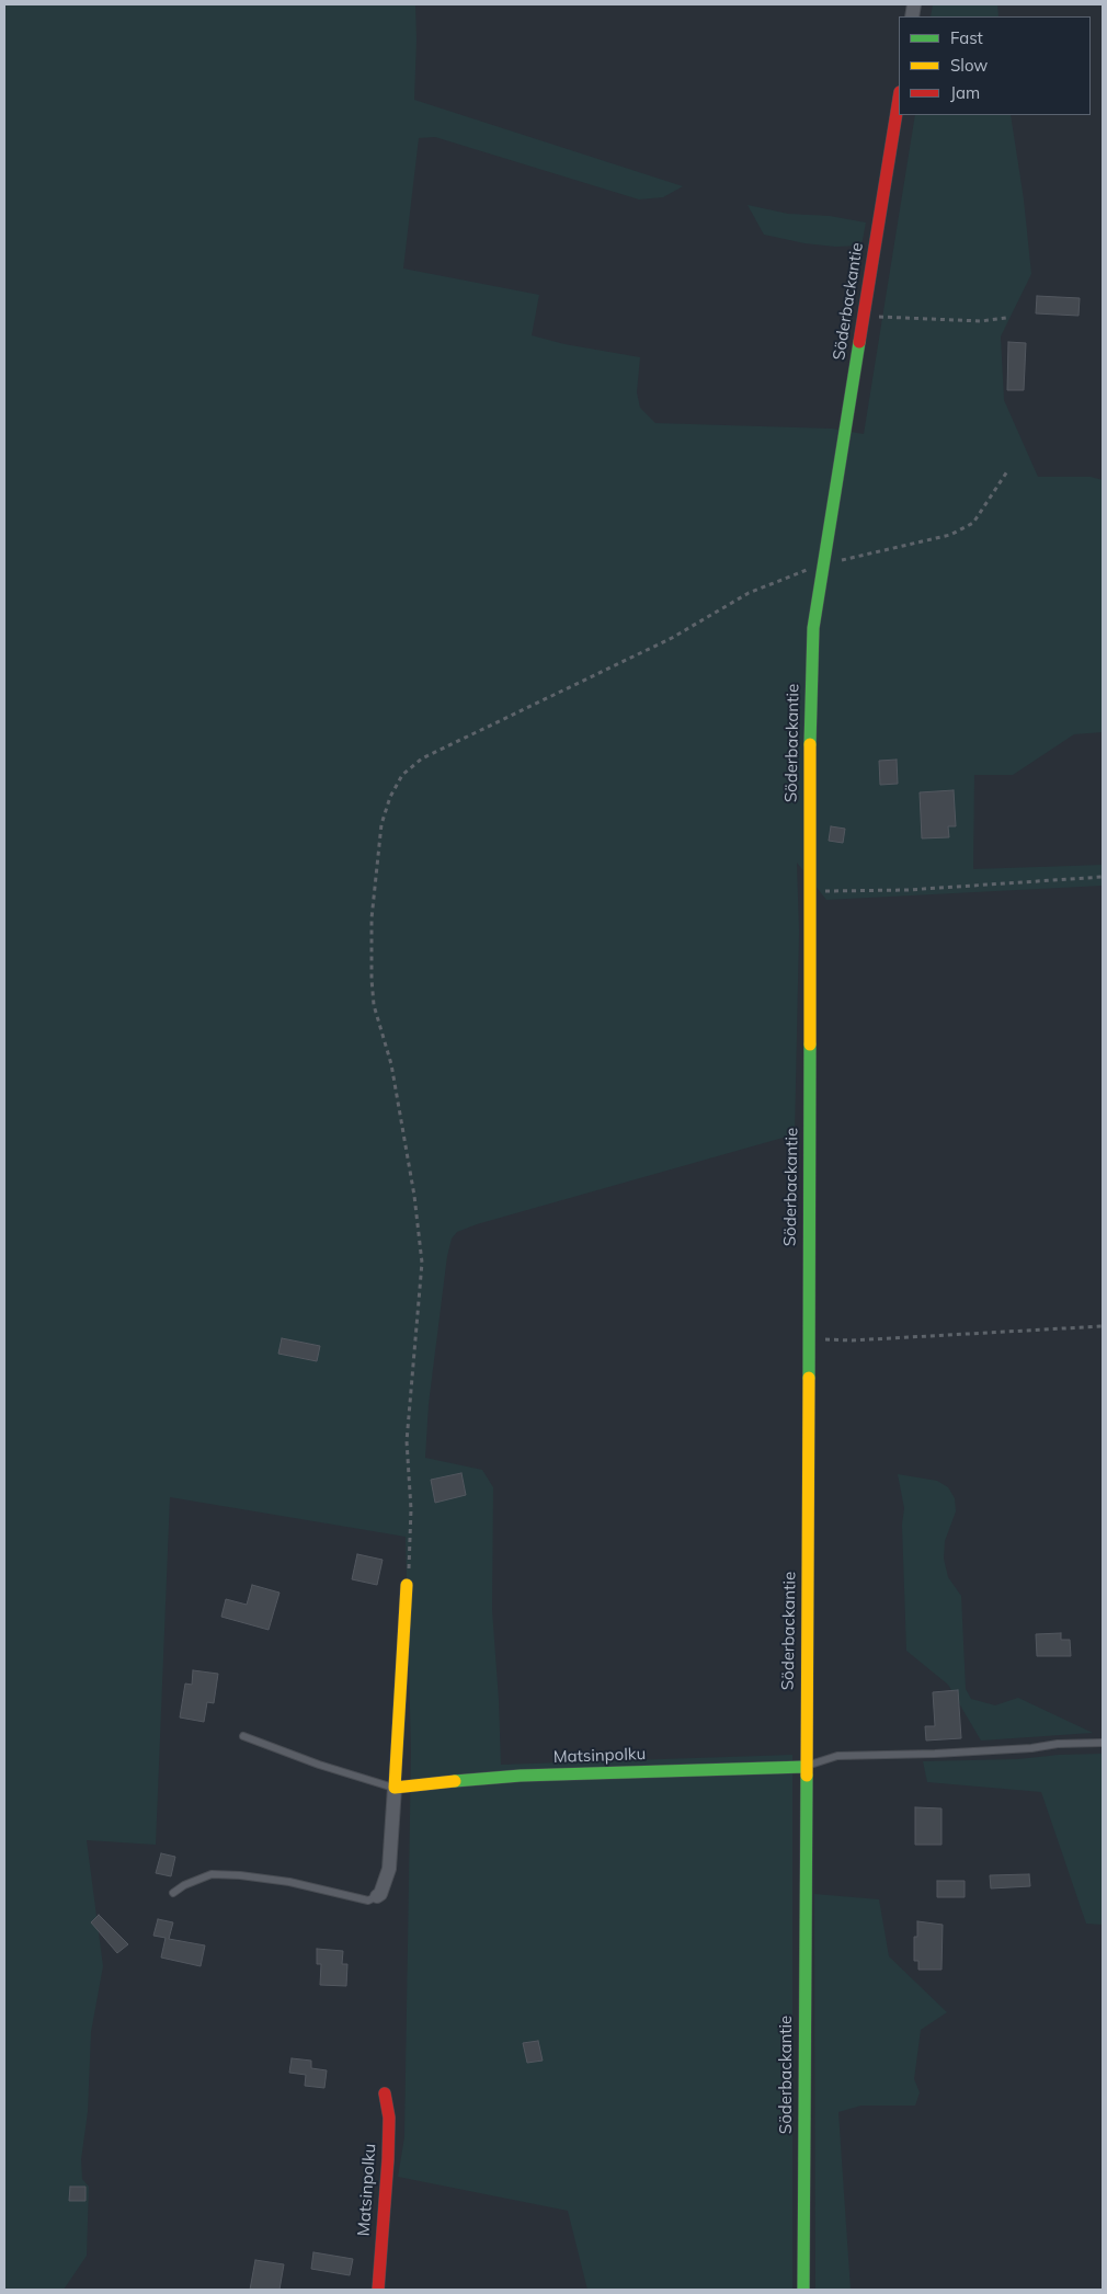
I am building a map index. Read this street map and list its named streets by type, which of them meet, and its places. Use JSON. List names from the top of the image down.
{
  "streets": {
    "street": ["Söderbackantie", "Matsinpolku"]
  },
  "crossings": [
    ["Söderbackantie", "Matsinpolku"]
  ],
  "legend": ["Fast", "Slow", "Jam"]
}
